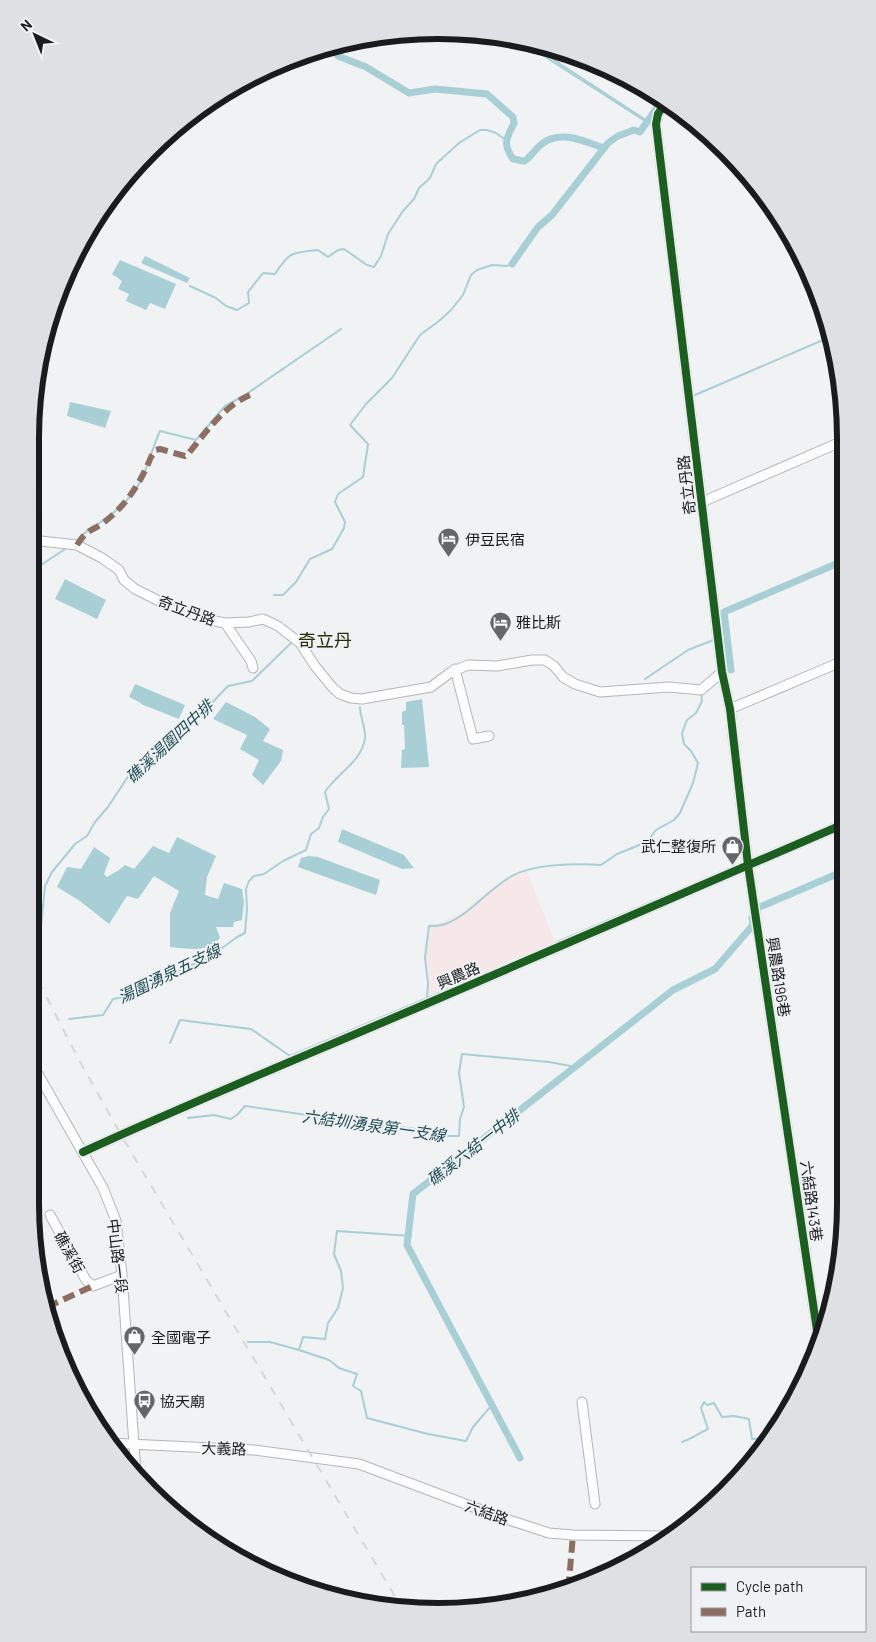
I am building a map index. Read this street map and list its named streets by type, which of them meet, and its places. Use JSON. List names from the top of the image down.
{
  "streets": {
    "street": [
      "奇立丹路",
      "興農路",
      "興農路196巷",
      "六結路143巷",
      "礁溪街",
      "中山路一段",
      "大義路",
      "六結路"
    ]
  },
  "crossings": [
    ["奇立丹路", "興農路"],
    ["奇立丹路", "興農路196巷"],
    ["興農路", "興農路196巷"],
    ["興農路", "中山路一段"],
    ["興農路196巷", "六結路143巷"],
    ["礁溪街", "中山路一段"],
    ["中山路一段", "大義路"],
    ["大義路", "六結路"]
  ],
  "districts": ["奇立丹"],
  "water": [
    "礁溪湯圍四中排",
    "湯圍湧泉五支線",
    "六結圳湧泉第一支線",
    "礁溪六結一中排"
  ],
  "places": {
    "hotel": ["伊豆民宿", "雅比斯"],
    "shop": ["武仁整復所", "全國電子"],
    "bus stop": ["協天廟"]
  },
  "legend": ["Cycle path", "Path"],
  "north": "top left"
}
